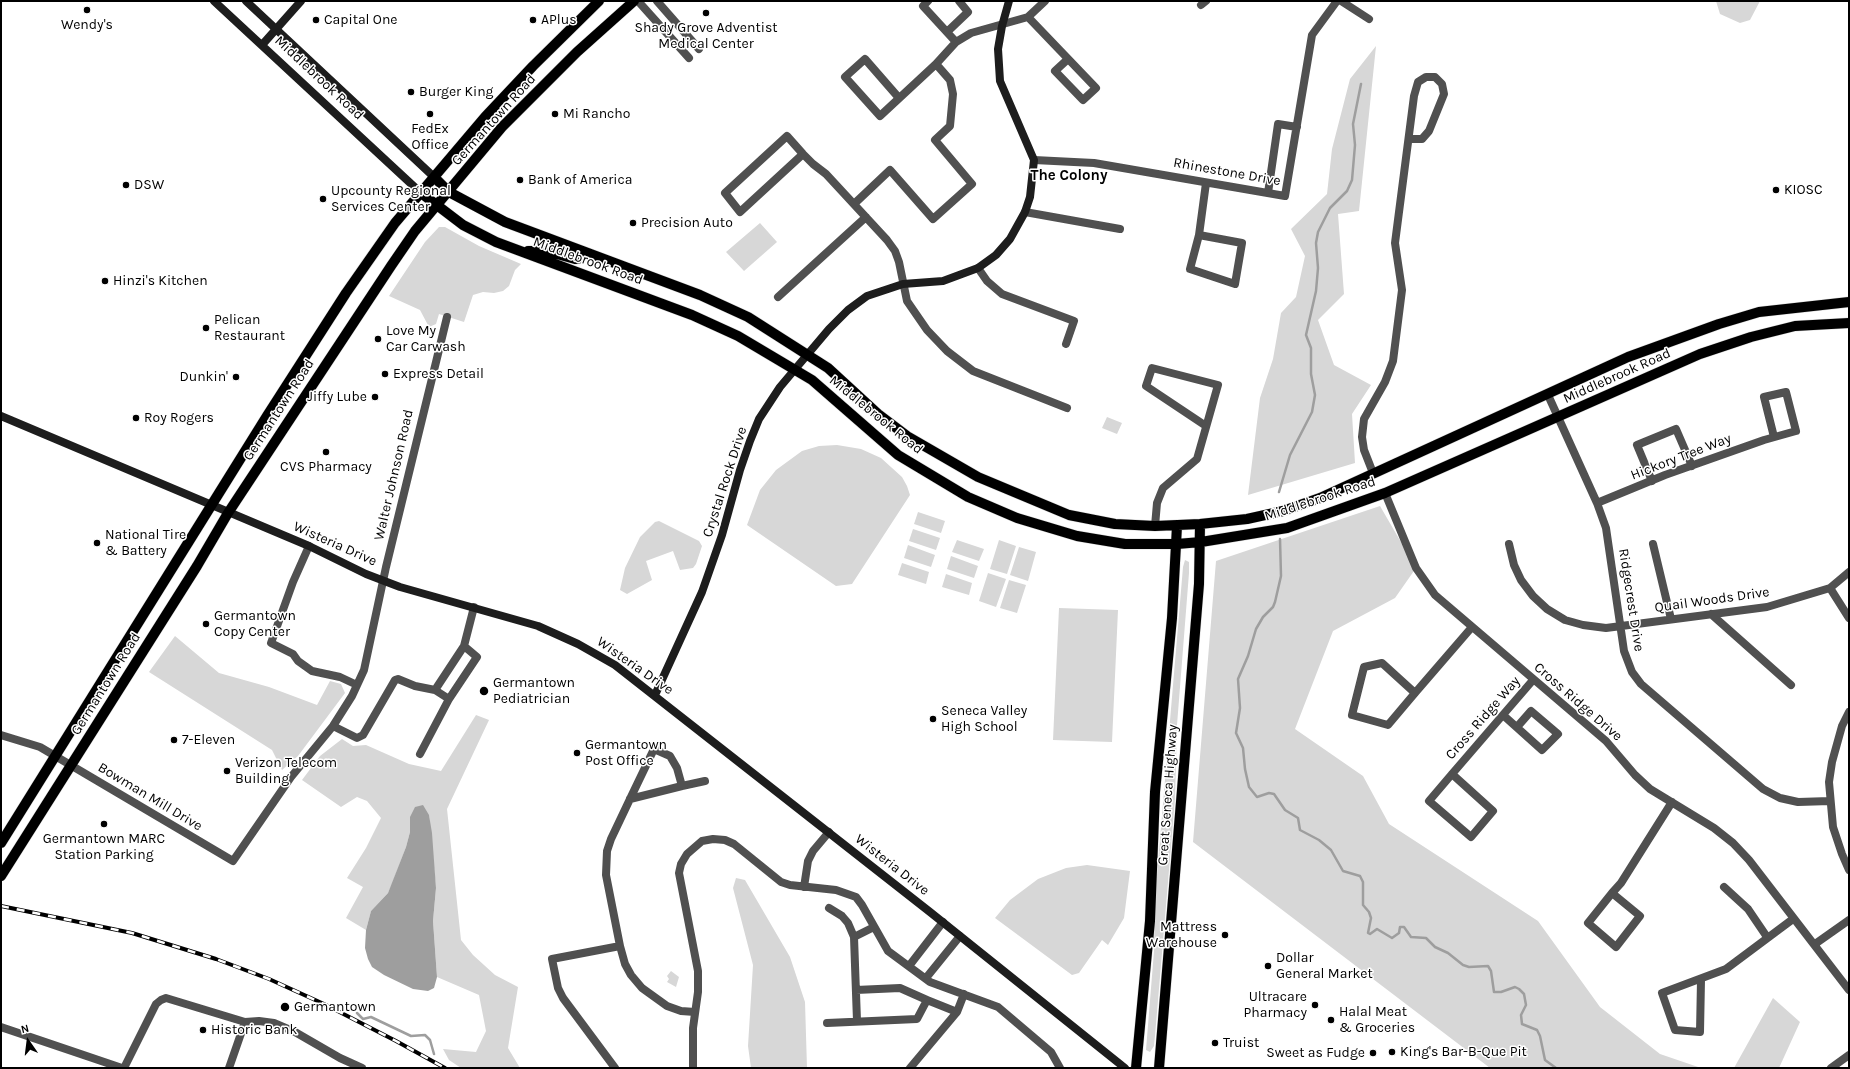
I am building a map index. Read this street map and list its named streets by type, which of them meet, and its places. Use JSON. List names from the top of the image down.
{
  "streets": {
    "main road": ["Middlebrook Road", "Germantown Road", "Great Seneca Highway"],
    "street": [
      "Rhinestone Drive",
      "Hickory Tree Way",
      "Walter Johnson Road",
      "Crystal Rock Drive",
      "Wisteria Drive",
      "Ridgecrest Drive",
      "Quail Woods Drive",
      "Cross Ridge Drive",
      "Cross Ridge Way",
      "Bowman Mill Drive"
    ]
  },
  "crossings": [
    ["Middlebrook Road", "Germantown Road"],
    ["Middlebrook Road", "Crystal Rock Drive"],
    ["Middlebrook Road", "Ridgecrest Drive"],
    ["Middlebrook Road", "Cross Ridge Drive"],
    ["Middlebrook Road", "Great Seneca Highway"],
    ["Germantown Road", "Wisteria Drive"],
    ["Germantown Road", "Bowman Mill Drive"],
    ["Rhinestone Drive", "Crystal Rock Drive"],
    ["Hickory Tree Way", "Ridgecrest Drive"],
    ["Walter Johnson Road", "Wisteria Drive"],
    ["Walter Johnson Road", "Bowman Mill Drive"],
    ["Crystal Rock Drive", "Wisteria Drive"],
    ["Ridgecrest Drive", "Quail Woods Drive"],
    ["Cross Ridge Drive", "Cross Ridge Way"]
  ],
  "districts": ["The Colony"],
  "places": [
    "Wendy's",
    "Shady Grove Adventist Medical Center",
    "Capital One",
    "APlus",
    "Burger King",
    "FedEx Office",
    "Mi Rancho",
    "Bank of America",
    "DSW",
    "KIOSC",
    "Upcounty Regional Services Center",
    "Precision Auto",
    "Hinzi's Kitchen",
    "Pelican Restaurant",
    "Love My Car Carwash",
    "Express Detail",
    "Dunkin'",
    "Jiffy Lube",
    "Roy Rogers",
    "CVS Pharmacy",
    "National Tire & Battery",
    "Germantown Copy Center",
    "Germantown Pediatrician",
    "Seneca Valley High School",
    "7-Eleven",
    "Germantown Post Office",
    "Verizon Telecom Building",
    "Germantown MARC Station Parking",
    "Mattress Warehouse",
    "Dollar General Market",
    "Ultracare Pharmacy",
    "Germantown",
    "Halal Meat & Groceries",
    "Historic Bank",
    "Truist",
    "King's Bar-B-Que Pit",
    "Sweet as Fudge"
  ],
  "north": "top"
}
